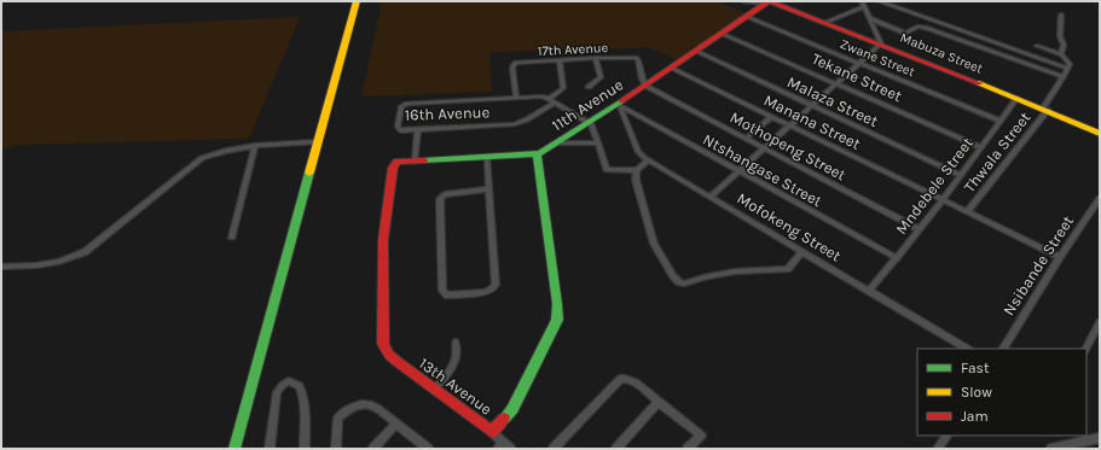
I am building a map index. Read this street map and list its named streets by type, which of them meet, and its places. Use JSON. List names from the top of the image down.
{
  "streets": {
    "main road": ["Mabuza Street", "11th Avenue", "13th Avenue"],
    "street": [
      "17th Avenue",
      "Zwane Street",
      "Tekane Street",
      "Malaza Street",
      "16th Avenue",
      "Manana Street",
      "Mothopeng Street",
      "Thwala Street",
      "Ntshangase Street",
      "Mndebele Street",
      "Mofokeng Street",
      "Nsibande Street"
    ]
  },
  "crossings": [
    ["17th Avenue", "11th Avenue"],
    ["17th Avenue", "16th Avenue"],
    ["17th Avenue", "Mothopeng Street"],
    ["Mabuza Street", "11th Avenue"],
    ["Mabuza Street", "Thwala Street"],
    ["Mabuza Street", "Mndebele Street"],
    ["Zwane Street", "11th Avenue"],
    ["Zwane Street", "Mndebele Street"],
    ["Tekane Street", "11th Avenue"],
    ["Tekane Street", "Mndebele Street"],
    ["Malaza Street", "11th Avenue"],
    ["Malaza Street", "Mndebele Street"],
    ["11th Avenue", "16th Avenue"],
    ["11th Avenue", "Manana Street"],
    ["11th Avenue", "Mothopeng Street"],
    ["11th Avenue", "Ntshangase Street"],
    ["11th Avenue", "Mofokeng Street"],
    ["11th Avenue", "13th Avenue"],
    ["Manana Street", "Thwala Street"],
    ["Manana Street", "Mndebele Street"],
    ["Manana Street", "Nsibande Street"],
    ["Mothopeng Street", "Mndebele Street"],
    ["Ntshangase Street", "Mndebele Street"],
    ["Ntshangase Street", "Mofokeng Street"],
    ["Mndebele Street", "Mofokeng Street"]
  ],
  "legend": ["Fast", "Slow", "Jam"]
}
